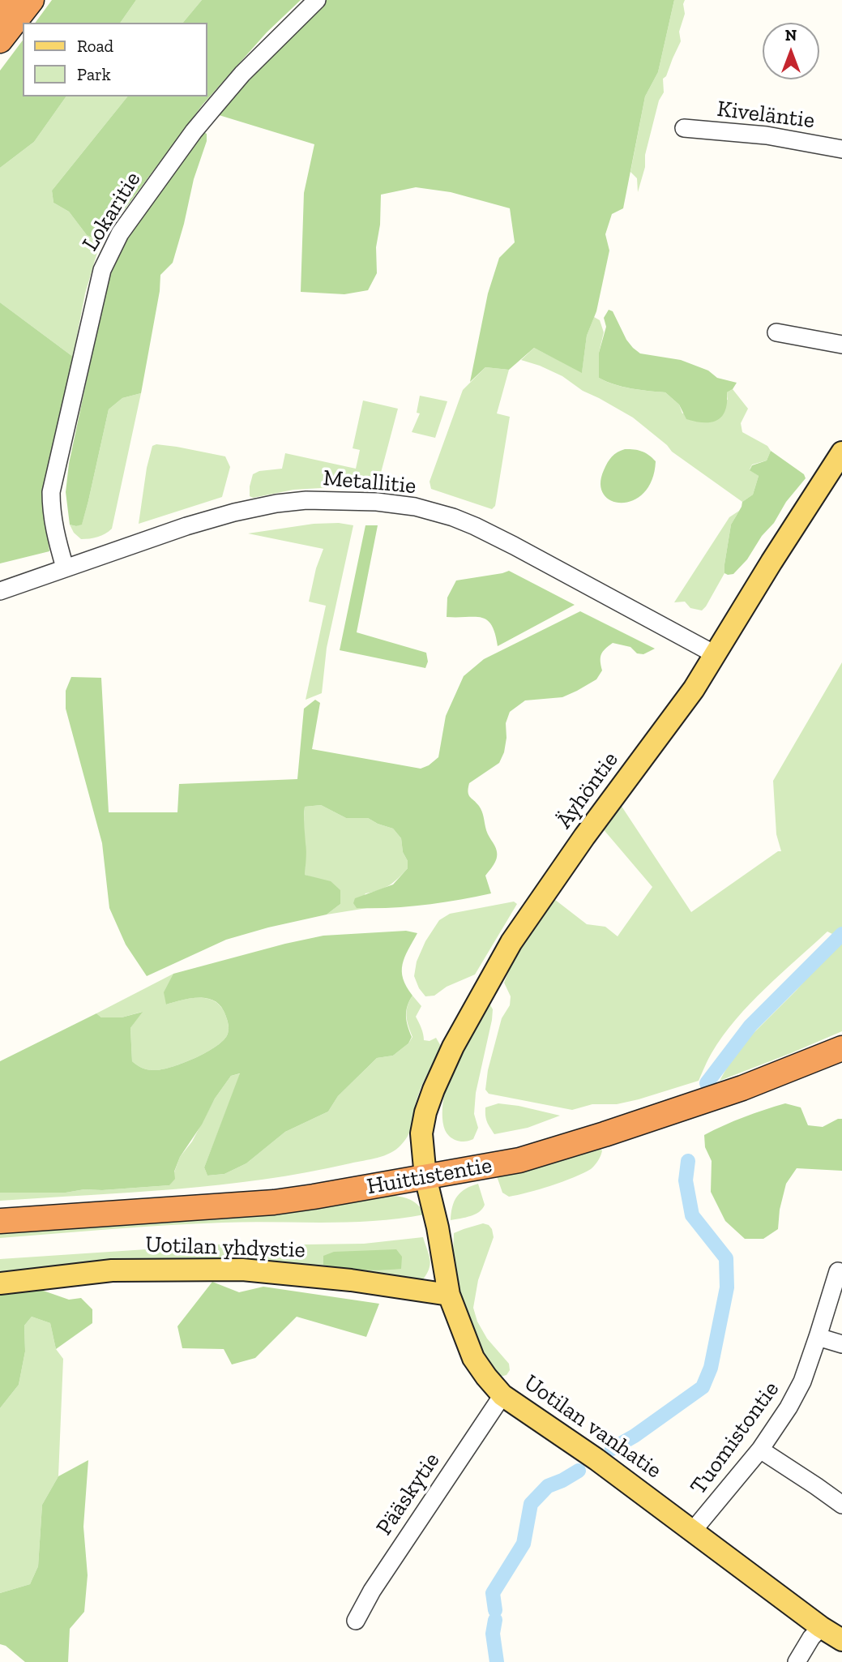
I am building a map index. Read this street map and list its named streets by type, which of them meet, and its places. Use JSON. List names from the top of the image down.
{
  "streets": {
    "highway": ["Huittistentie"],
    "main road": ["Äyhöntie", "Uotilan yhdystie", "Uotilan vanhatie"],
    "street": [
      "Kiveläntie",
      "Lokaritie",
      "Metallitie",
      "Tuomistontie",
      "Pääskytie"
    ]
  },
  "crossings": [
    ["Lokaritie", "Metallitie"],
    ["Metallitie", "Äyhöntie"],
    ["Äyhöntie", "Huittistentie"],
    ["Äyhöntie", "Uotilan vanhatie"],
    ["Huittistentie", "Uotilan vanhatie"],
    ["Uotilan yhdystie", "Uotilan vanhatie"],
    ["Uotilan vanhatie", "Tuomistontie"],
    ["Uotilan vanhatie", "Pääskytie"]
  ],
  "legend": ["Road", "Park"],
  "north": "top"
}
